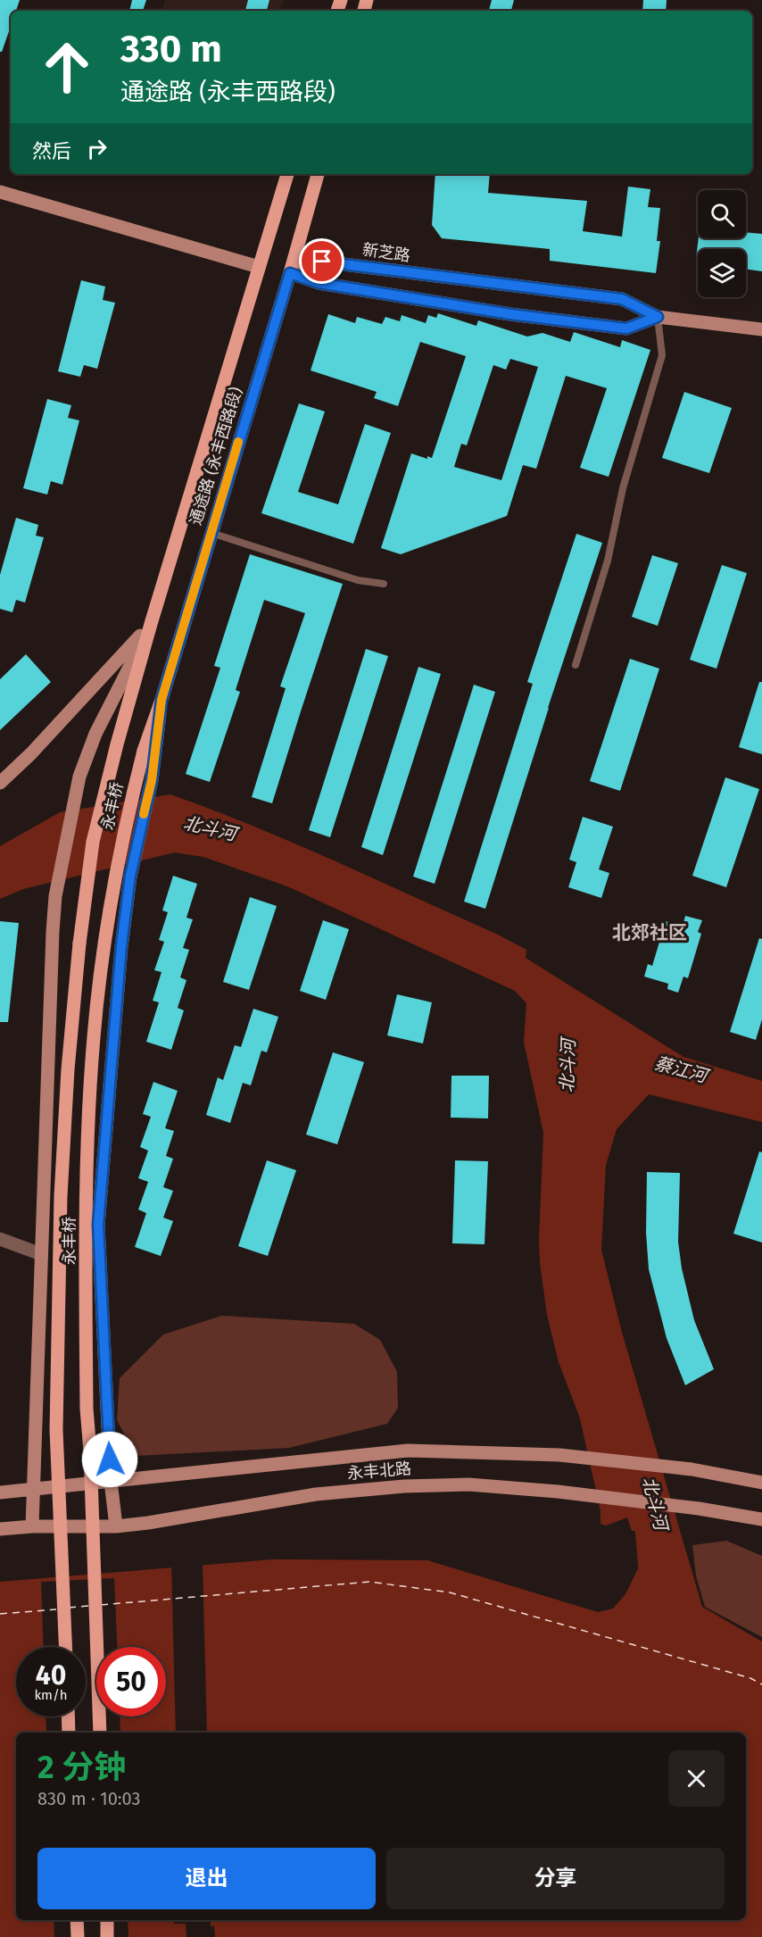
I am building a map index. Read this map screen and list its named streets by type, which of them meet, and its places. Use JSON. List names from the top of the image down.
{
  "streets": {
    "main road": [
      "新芝路",
      "通途路 (永丰西路段)",
      "永丰桥",
      "永丰北路"
    ]
  },
  "crossings": [
    ["新芝路", "通途路 (永丰西路段)"],
    ["通途路 (永丰西路段)", "永丰桥"]
  ],
  "districts": ["北郊社区"],
  "water": ["北斗河", "蔡江河"],
  "page": {
    "turn": ["330 m", "通途路 (永丰西路段)"],
    "then": "然后",
    "speed": "40 km/h",
    "limit": "50",
    "heading": ["2 分钟", "830 m · 10:03"],
    "buttons": ["退出", "分享"]
  }
}
